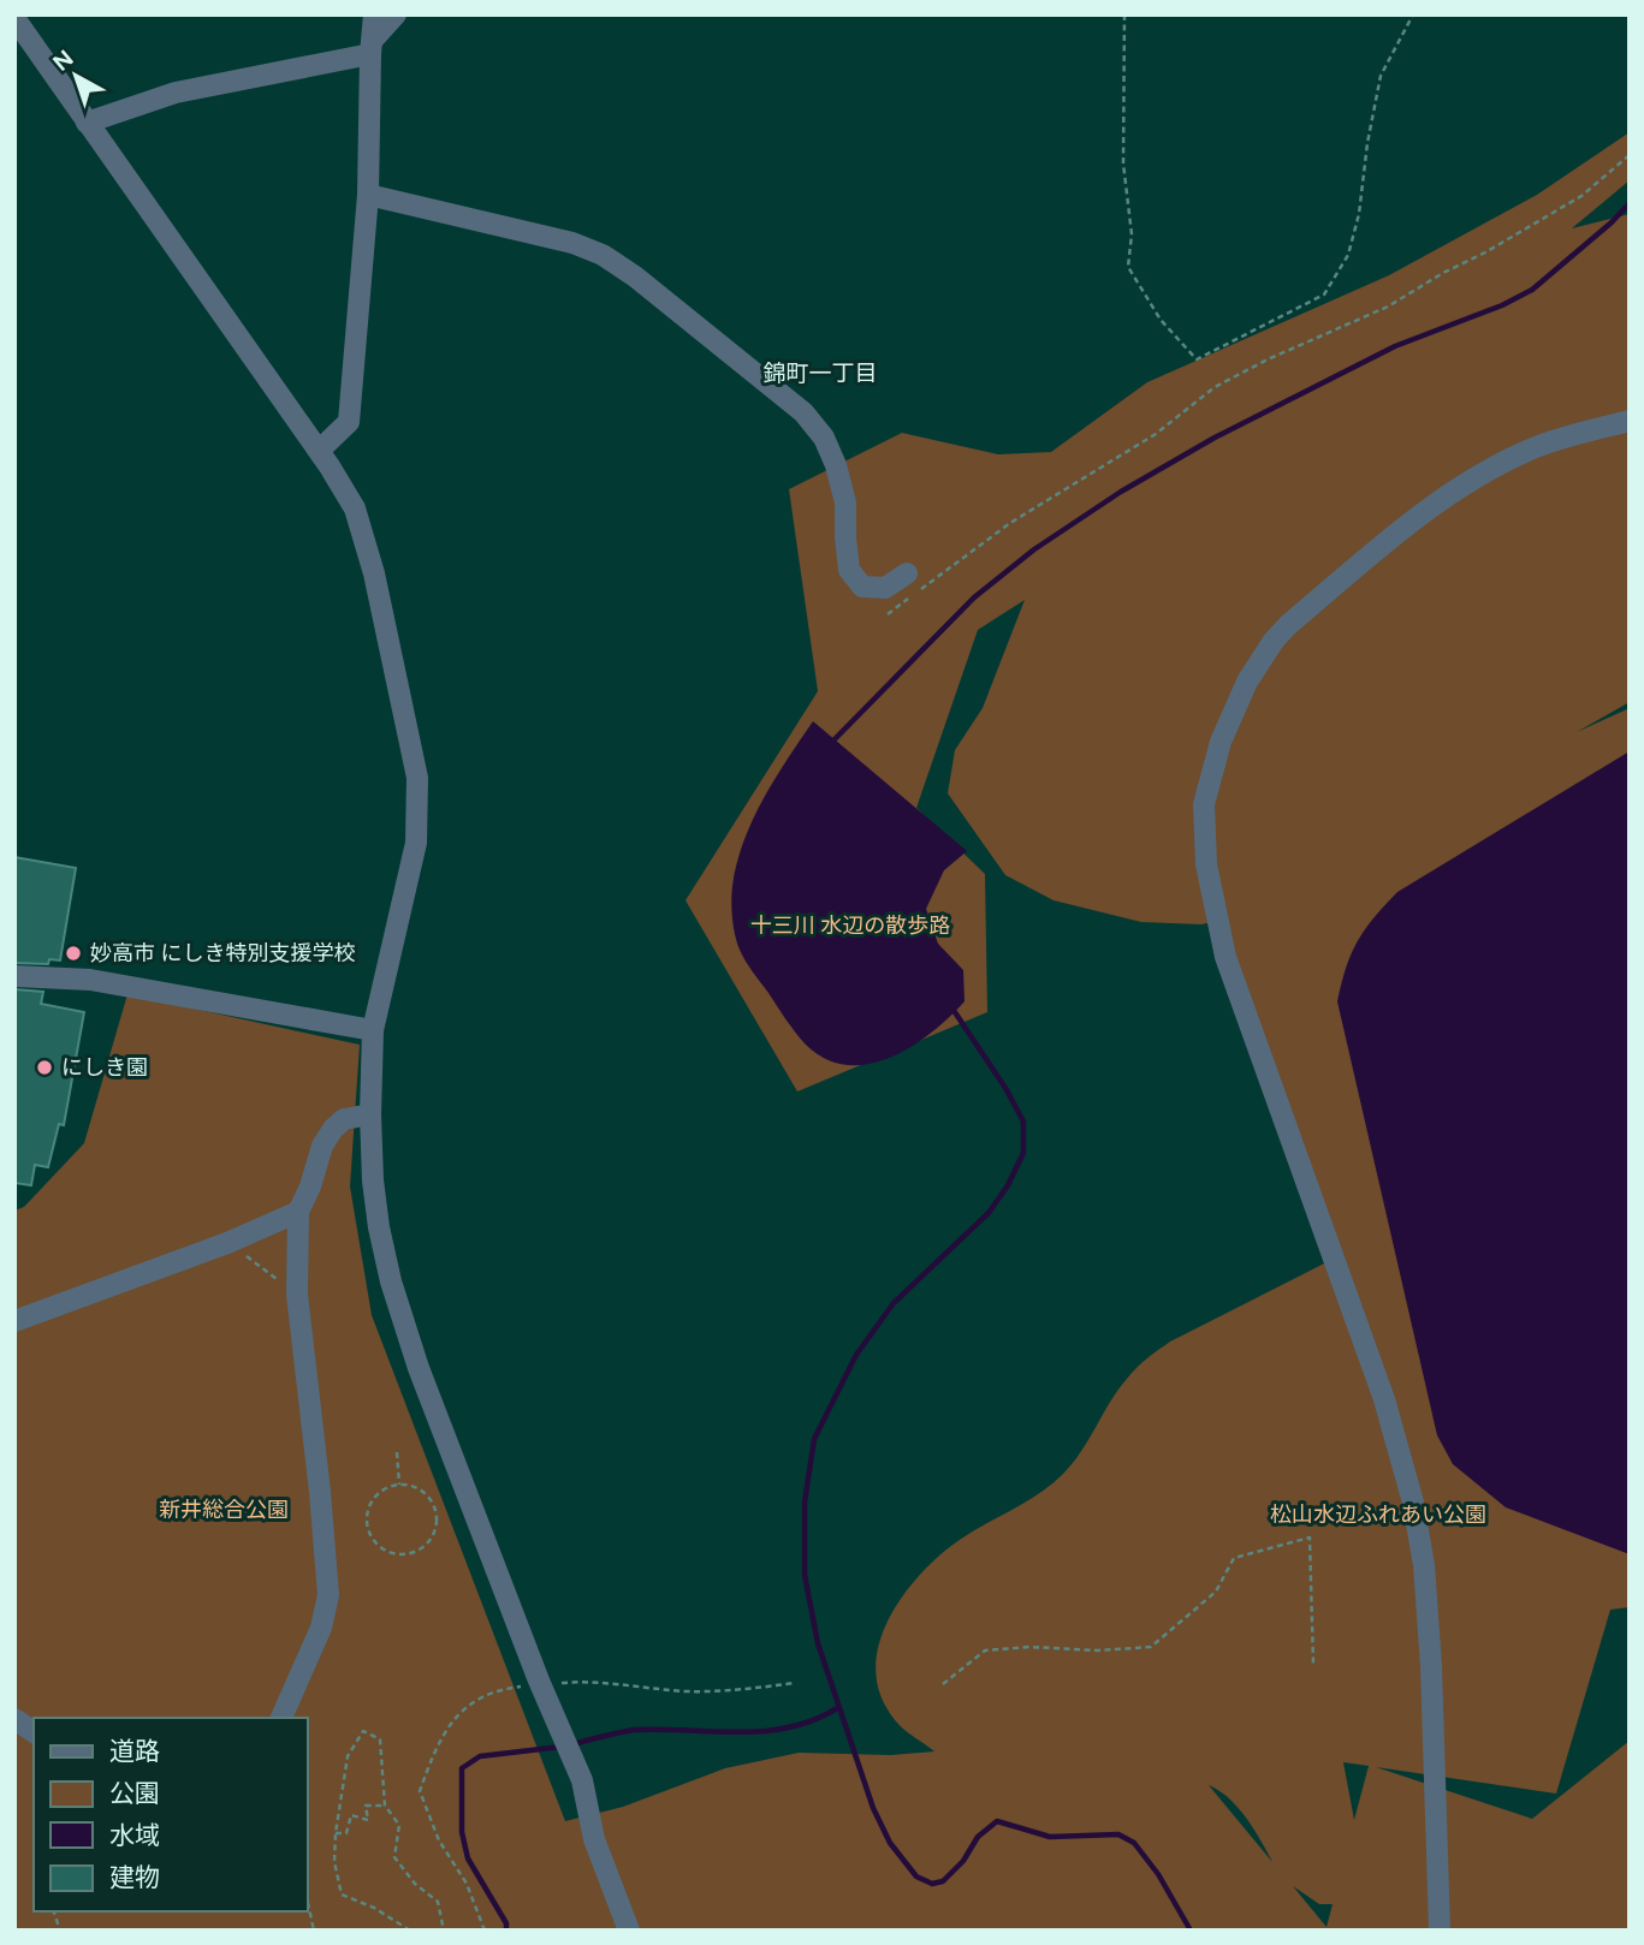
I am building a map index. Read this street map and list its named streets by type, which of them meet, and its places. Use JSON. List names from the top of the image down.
{
  "districts": ["錦町一丁目"],
  "parks": ["十三川 水辺の散歩路", "新井総合公園", "松山水辺ふれあい公園"],
  "places": ["妙高市 にしき特別支援学校", "にしき園"],
  "legend": [
    "道路",
    "公園",
    "水域",
    "建物"
  ],
  "north": "top left"
}
